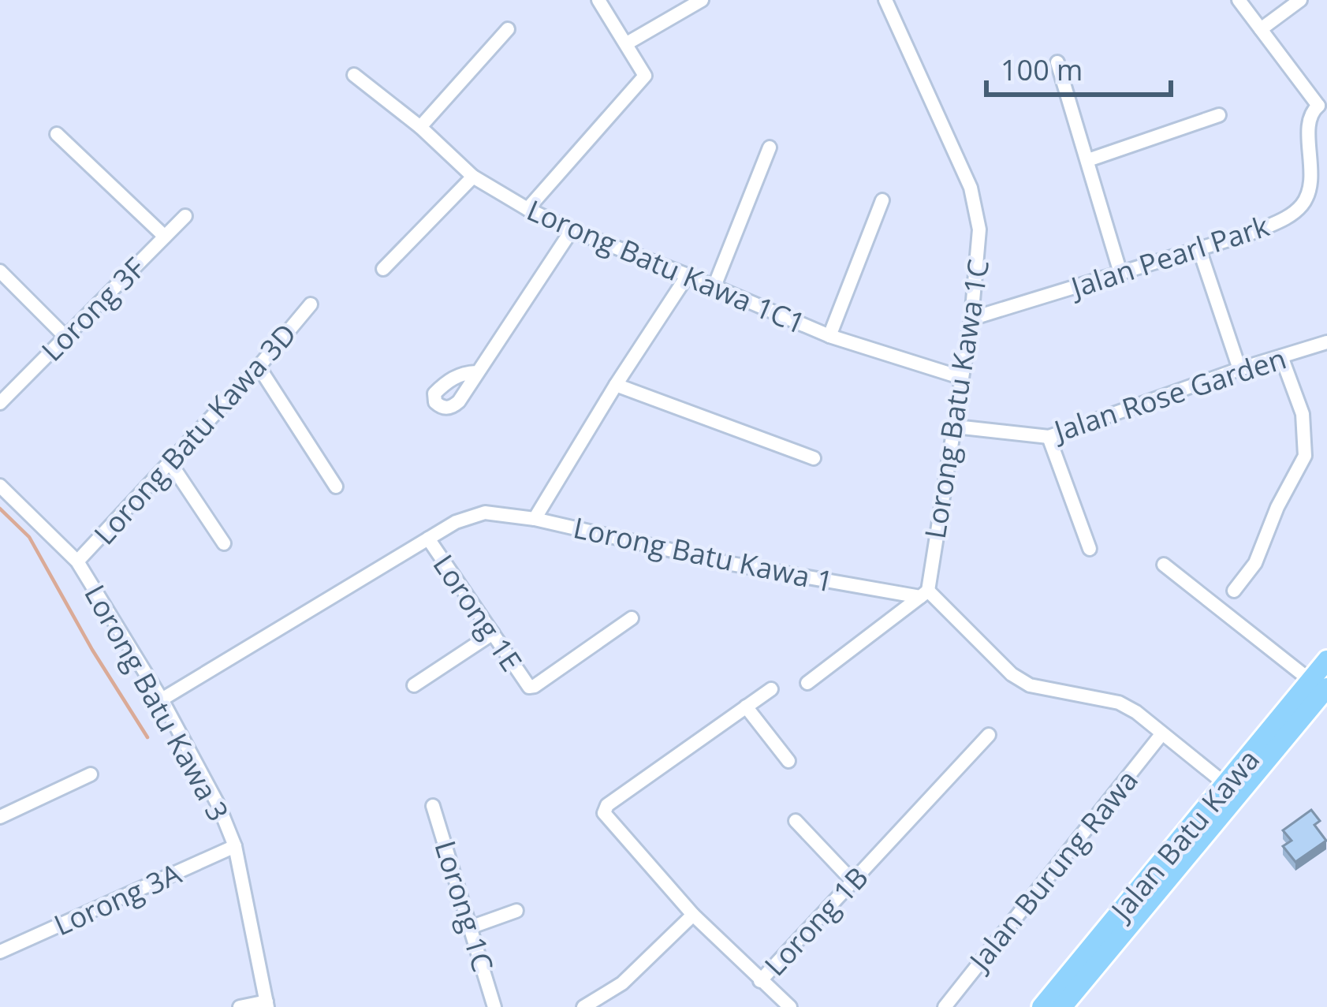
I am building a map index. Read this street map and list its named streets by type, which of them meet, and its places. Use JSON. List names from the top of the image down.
{
  "streets": {
    "highway": ["Jalan Batu Kawa"],
    "street": [
      "Jalan Pearl Park",
      "Lorong Batu Kawa 1C1",
      "Lorong 3F",
      "Jalan Rose Garden",
      "Lorong Batu Kawa 1C",
      "Lorong Batu Kawa 3D",
      "Lorong Batu Kawa 1",
      "Lorong 1E",
      "Lorong Batu Kawa 3",
      "Jalan Burung Rawa",
      "Lorong 3A",
      "Lorong 1C",
      "Lorong 1B"
    ]
  },
  "crossings": [
    ["Jalan Pearl Park", "Lorong Batu Kawa 1C"],
    ["Lorong Batu Kawa 1C1", "Lorong Batu Kawa 1C"],
    ["Jalan Rose Garden", "Lorong Batu Kawa 1C"],
    ["Lorong Batu Kawa 1C", "Lorong Batu Kawa 1"],
    ["Lorong Batu Kawa 3D", "Lorong Batu Kawa 3"],
    ["Lorong Batu Kawa 1", "Lorong 1E"],
    ["Lorong Batu Kawa 1", "Lorong Batu Kawa 3"],
    ["Lorong Batu Kawa 3", "Lorong 3A"]
  ],
  "scale_bar": "100 m"
}
